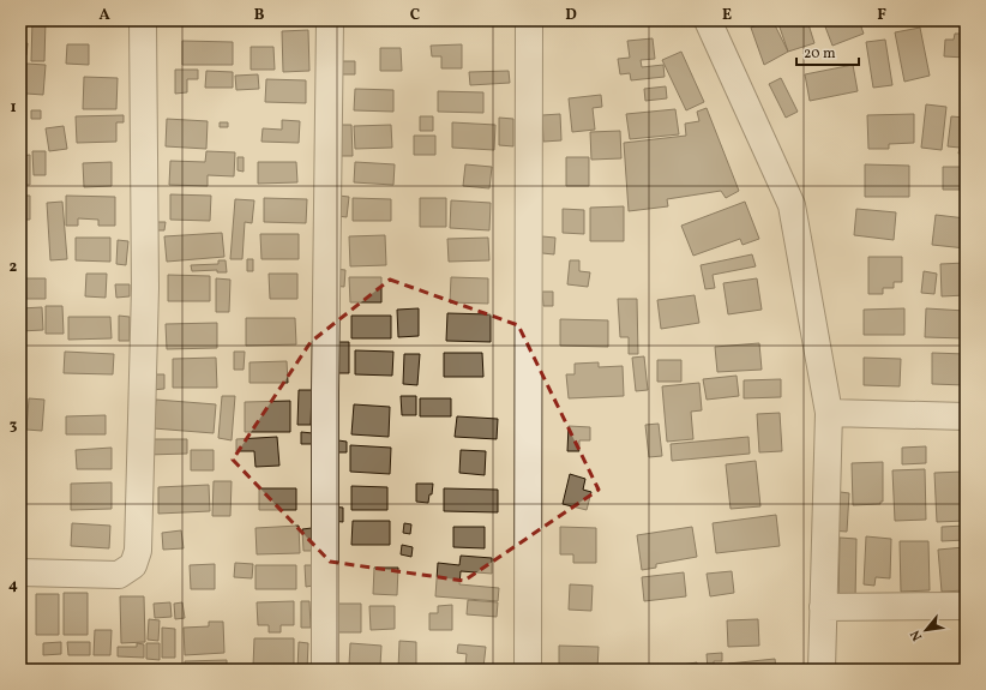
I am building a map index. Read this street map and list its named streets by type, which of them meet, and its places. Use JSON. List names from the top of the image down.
{
  "scale_bar": "20 m",
  "north": "bottom left",
  "grid": {
    "columns": [
      "A",
      "B",
      "C",
      "D",
      "E",
      "F"
    ],
    "rows": [
      "1",
      "2",
      "3",
      "4"
    ]
  }
}
